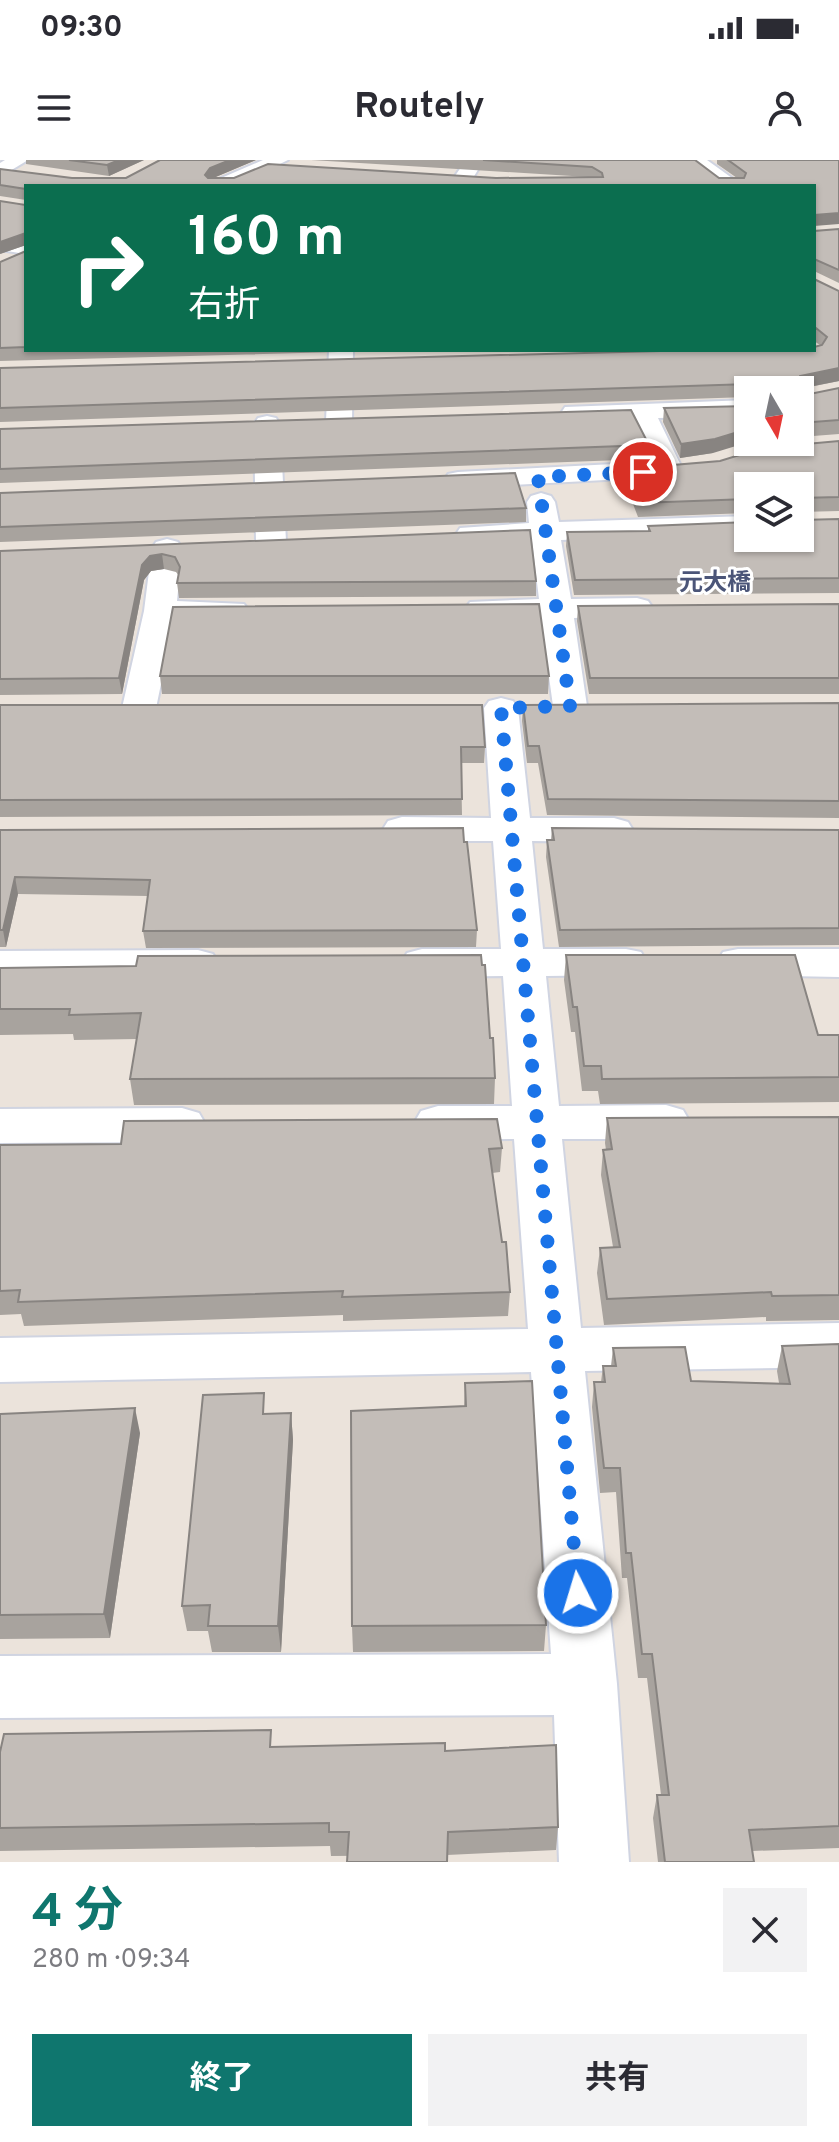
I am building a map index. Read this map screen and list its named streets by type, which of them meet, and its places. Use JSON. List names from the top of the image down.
{
  "districts": ["元大橋"],
  "north": "bottom",
  "page": {
    "status": "09:30",
    "header": "Routely",
    "turn": ["160 m", "右折"],
    "heading": ["4 分", "280 m · 09:34"],
    "buttons": ["終了", "共有"]
  }
}
